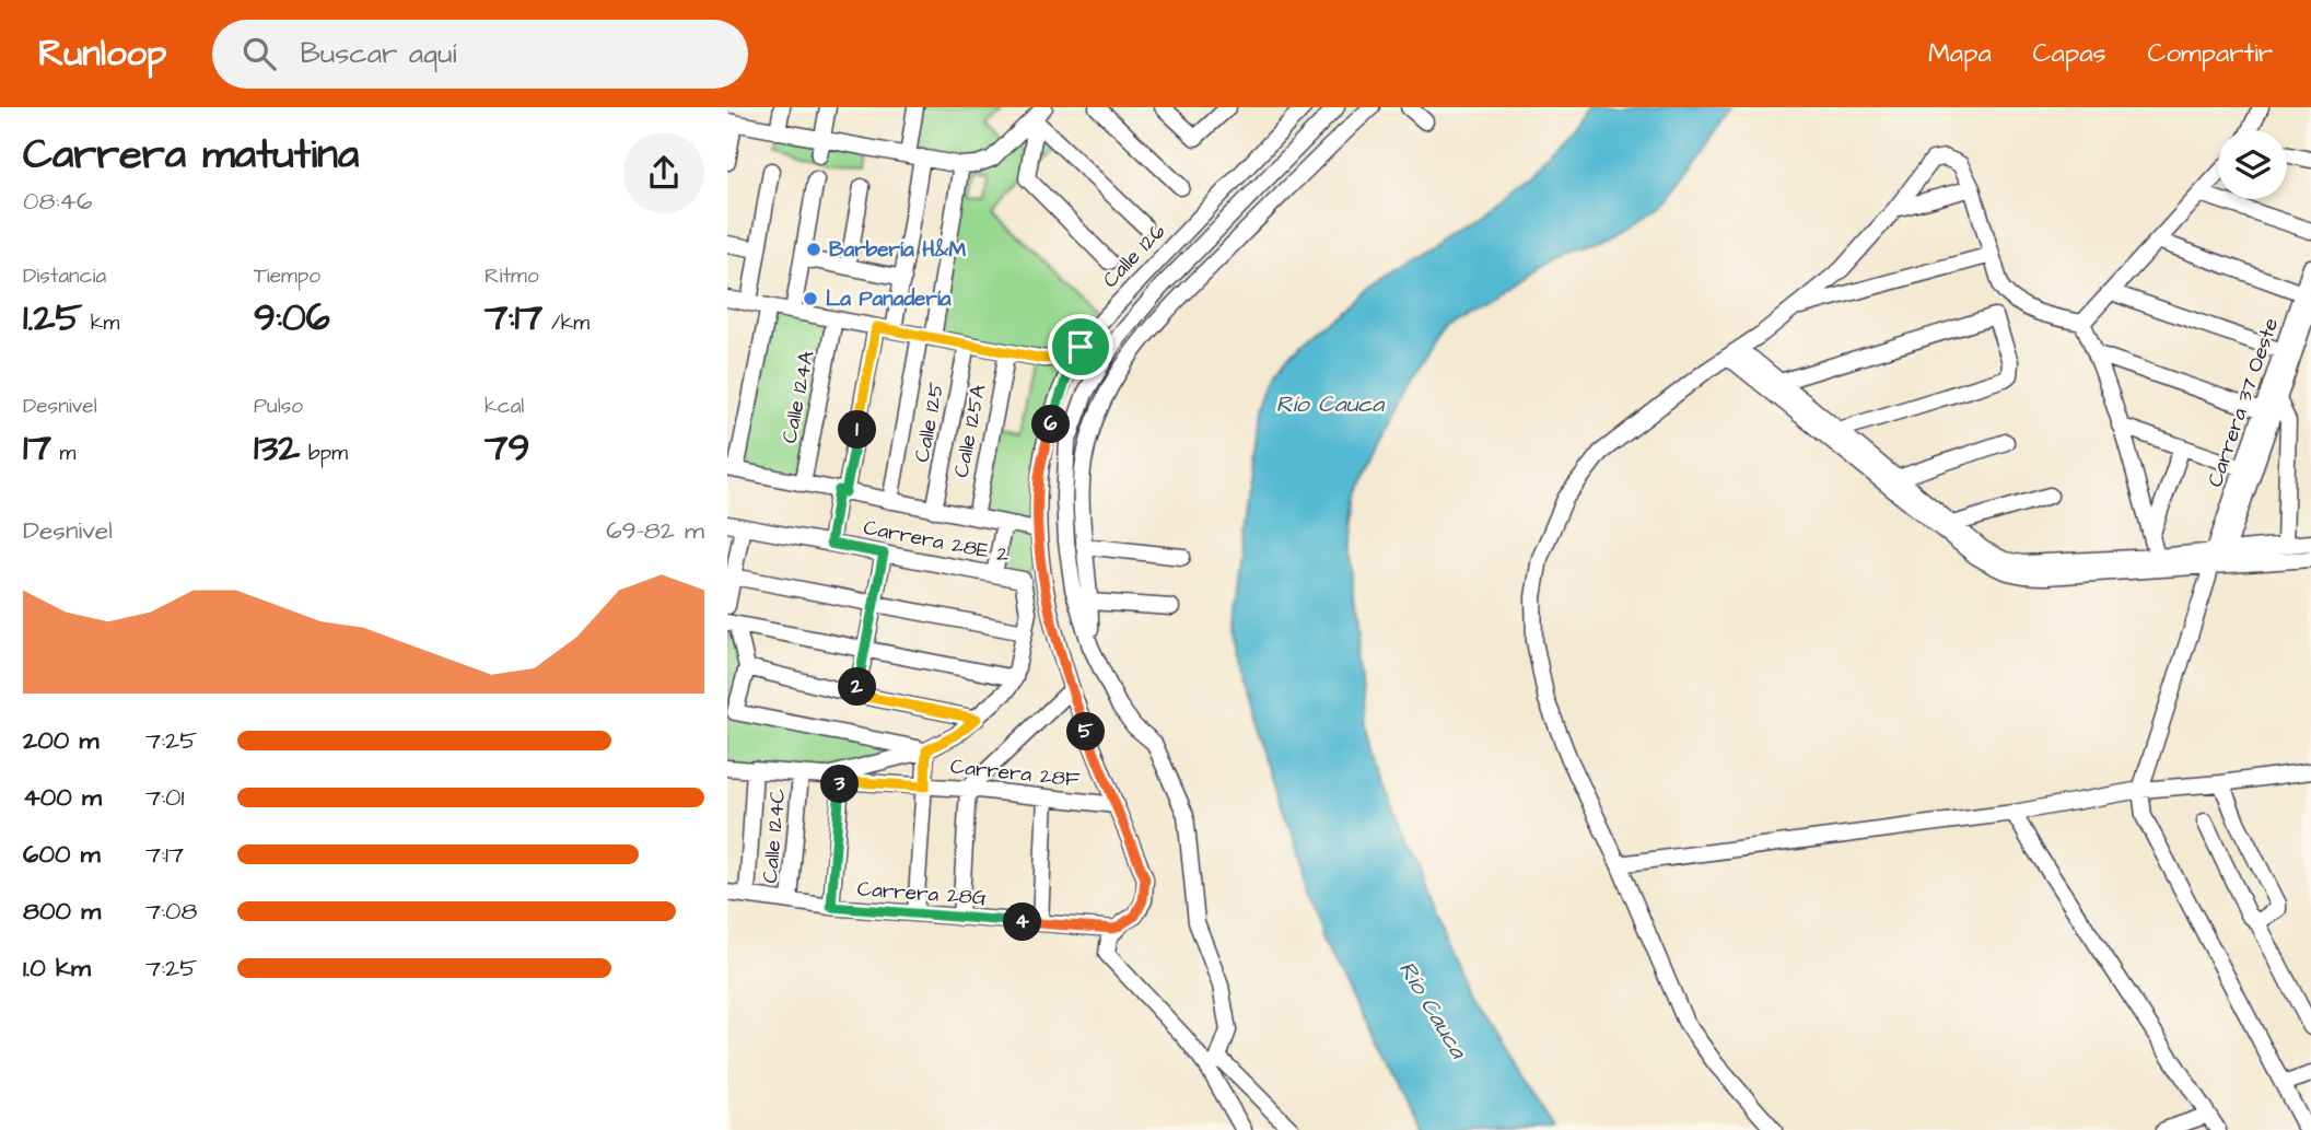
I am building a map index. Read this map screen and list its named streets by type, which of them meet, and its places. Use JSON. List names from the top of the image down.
{
  "streets": {
    "street": [
      "Calle 126",
      "Calle 124A",
      "Carrera 37 Oeste",
      "Calle 125",
      "Calle 125A",
      "Carrera 28E 2",
      "Carrera 28F",
      "Calle 124C",
      "Carrera 28G"
    ]
  },
  "crossings": [
    ["Calle 126", "Carrera 28E 2"],
    ["Calle 126", "Carrera 28F"],
    ["Calle 126", "Carrera 28G"],
    ["Carrera 28F", "Calle 124C"],
    ["Calle 124C", "Carrera 28G"]
  ],
  "water": ["Río Cauca"],
  "places": ["Barbería H&M", "La Panadería"],
  "page": {
    "header": "Runloop",
    "search": "Buscar aquí",
    "nav": ["Mapa", "Capas", "Compartir"],
    "heading": ["Carrera matutina", "08:46"],
    "stats": [
      ["Distancia", "1.25 km"],
      ["Tiempo", "9:06"],
      ["Ritmo", "7:17 /km"],
      ["Desnivel", "17 m"],
      ["Pulso", "132 bpm"],
      ["kcal", "79"]
    ],
    "pins": [
      "6",
      "1",
      "2",
      "5",
      "3",
      "4"
    ],
    "chart": ["Desnivel", "69–82 m"],
    "list": [
      {
        "name": "200 m",
        "note": "7:25"
      },
      {
        "name": "400 m",
        "note": "7:01"
      },
      {
        "name": "600 m",
        "note": "7:17"
      },
      {
        "name": "800 m",
        "note": "7:08"
      },
      {
        "name": "1.0 km",
        "note": "7:25"
      }
    ]
  }
}
